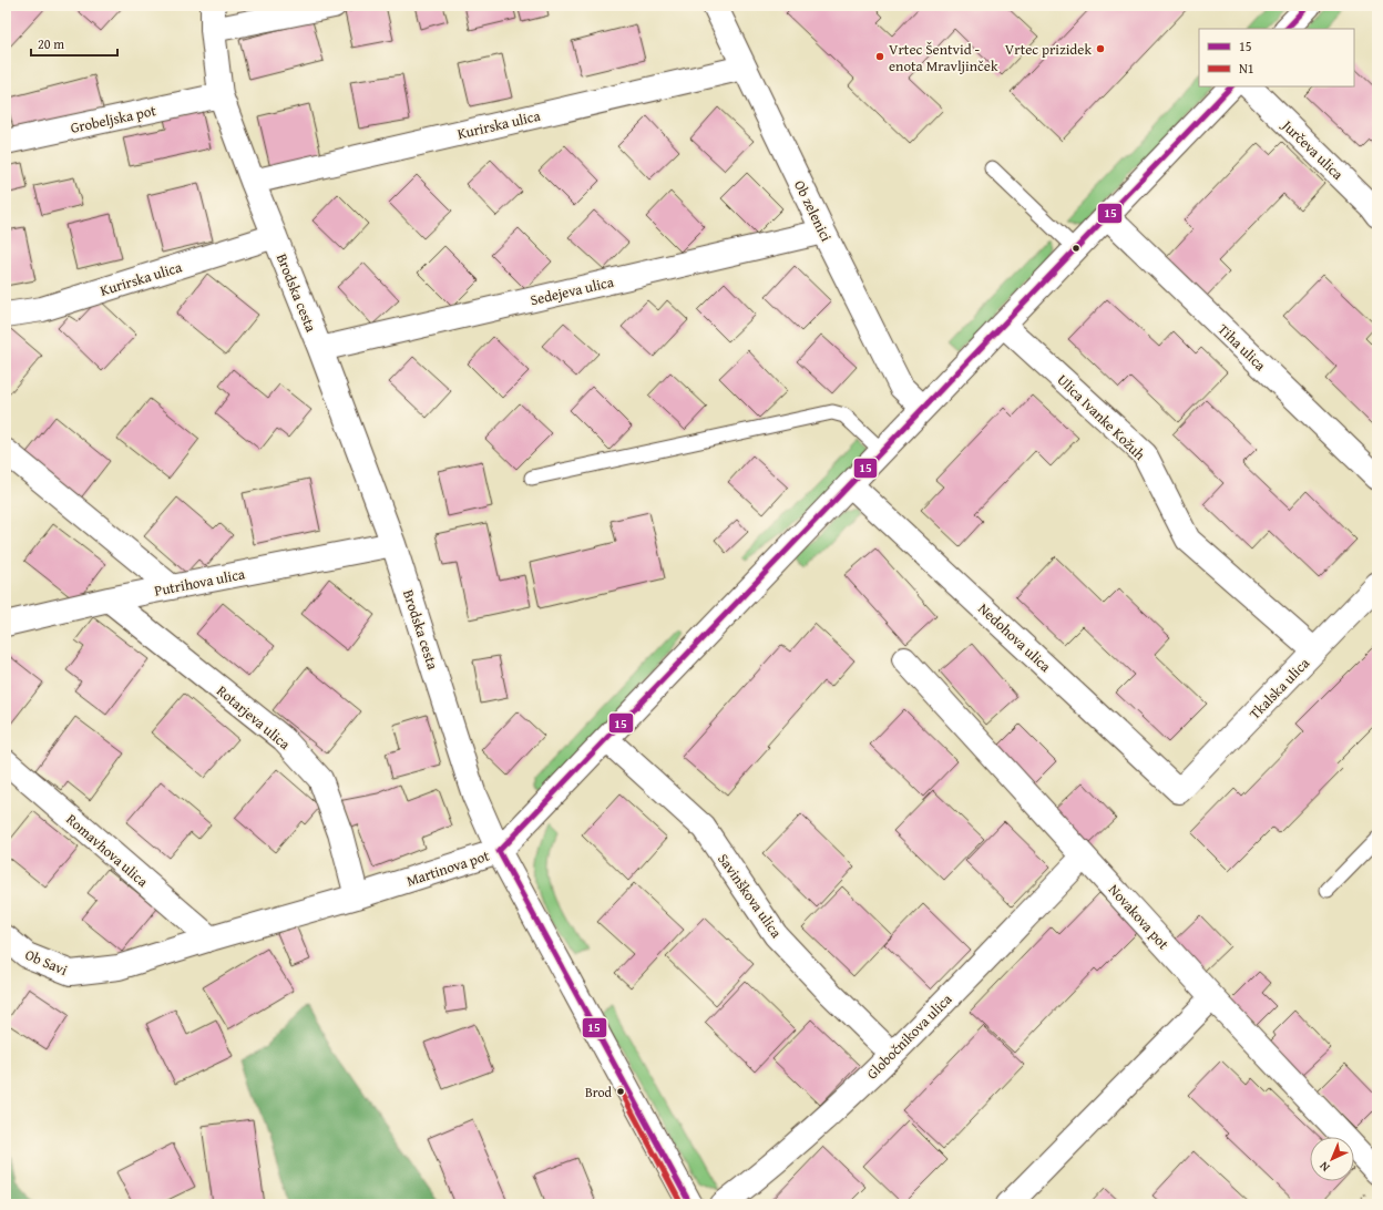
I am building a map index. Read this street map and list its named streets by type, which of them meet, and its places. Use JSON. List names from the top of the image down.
{
  "streets": {
    "street": [
      "Grobeljska pot",
      "Kurirska ulica",
      "Jurčeva ulica",
      "Ob zelenici",
      "Sedejeva ulica",
      "Brodska cesta",
      "Tiha ulica",
      "Ulica Ivanke Kožuh",
      "Putrihova ulica",
      "Nedohova ulica",
      "Tkalska ulica",
      "Rotarjeva ulica",
      "Romavhova ulica",
      "Martinova pot",
      "Savinškova ulica",
      "Novakova pot",
      "Ob Savi",
      "Globočnikova ulica"
    ]
  },
  "crossings": [
    ["Grobeljska pot", "Brodska cesta"],
    ["Kurirska ulica", "Ob zelenici"],
    ["Kurirska ulica", "Brodska cesta"],
    ["Ob zelenici", "Sedejeva ulica"],
    ["Ob zelenici", "Martinova pot"],
    ["Sedejeva ulica", "Brodska cesta"],
    ["Brodska cesta", "Putrihova ulica"],
    ["Brodska cesta", "Martinova pot"],
    ["Tiha ulica", "Martinova pot"],
    ["Ulica Ivanke Kožuh", "Tkalska ulica"],
    ["Ulica Ivanke Kožuh", "Martinova pot"],
    ["Putrihova ulica", "Rotarjeva ulica"],
    ["Nedohova ulica", "Tkalska ulica"],
    ["Nedohova ulica", "Martinova pot"],
    ["Rotarjeva ulica", "Martinova pot"],
    ["Romavhova ulica", "Martinova pot"],
    ["Martinova pot", "Savinškova ulica"],
    ["Martinova pot", "Ob Savi"],
    ["Savinškova ulica", "Globočnikova ulica"],
    ["Novakova pot", "Globočnikova ulica"]
  ],
  "places": ["Vrtec prizidek", "Vrtec Šentvid - enota Mravljinček", "Brod"],
  "lines": ["transit line 15", "transit line N1"],
  "legend": ["15", "N1"],
  "scale_bar": "20 m",
  "north": "bottom left"
}
